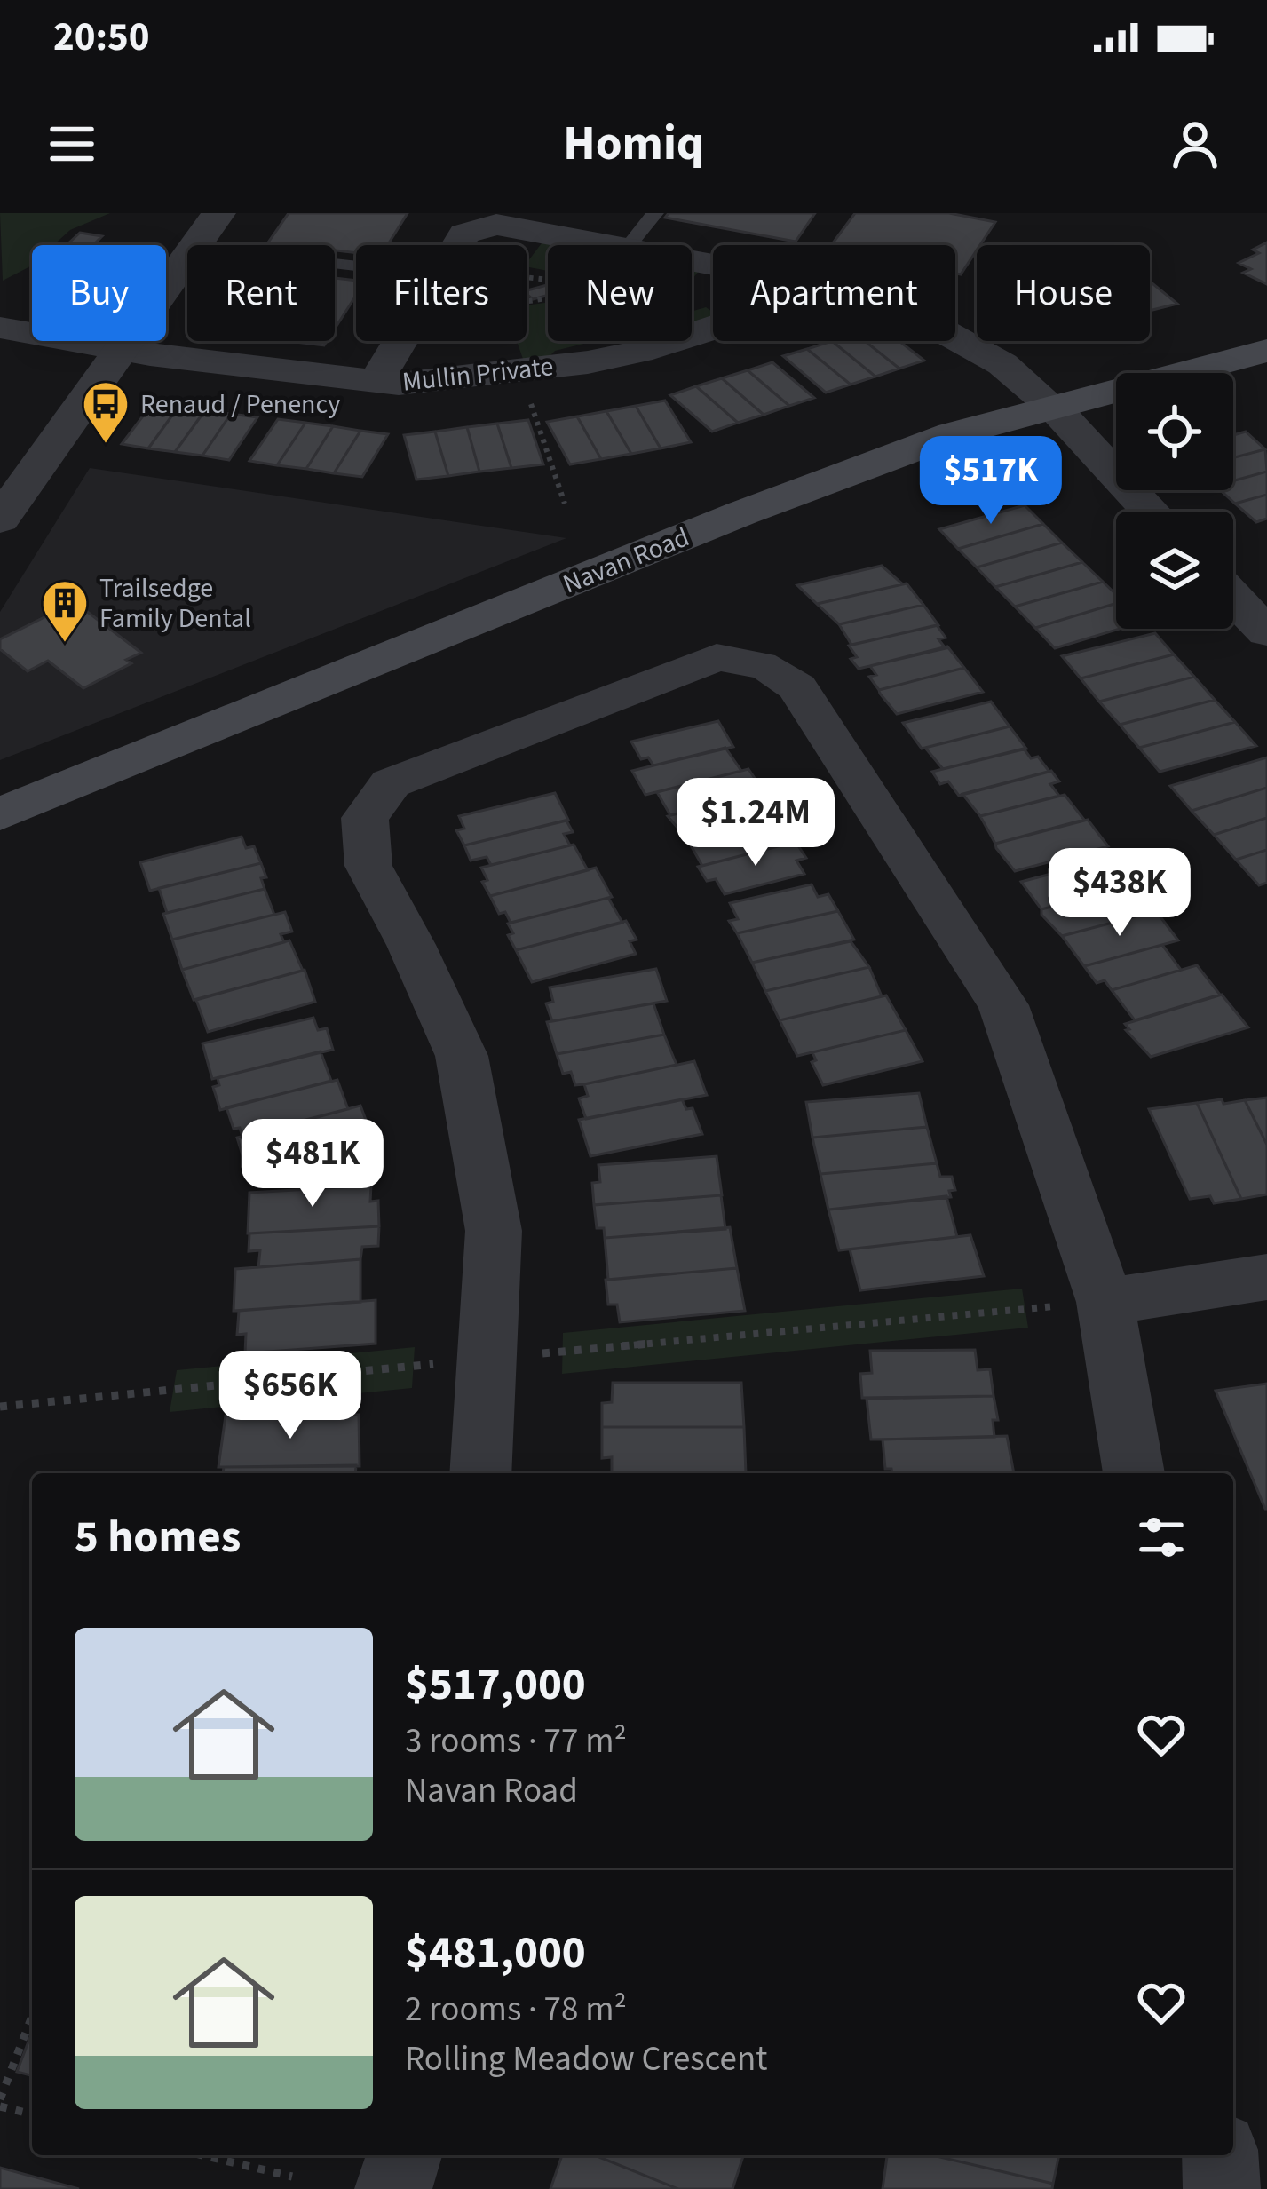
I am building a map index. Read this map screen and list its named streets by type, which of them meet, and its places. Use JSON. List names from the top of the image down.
{
  "streets": {
    "main road": ["Navan Road"],
    "street": ["Mullin Private"]
  },
  "places": {
    "bus stop": ["Renaud / Penency"],
    "building": ["Trailsedge Family Dental"]
  },
  "page": {
    "status": "20:50",
    "header": "Homiq",
    "chip": [
      "Buy",
      "Rent",
      "Filters",
      "New",
      "Apartment",
      "House"
    ],
    "price": [
      "$517K",
      "$1.24M",
      "$438K",
      "$481K",
      "$656K"
    ],
    "heading": "5 homes",
    "list": [
      {
        "name": "$517,000",
        "note": "3 rooms · 77 m² · Navan Road"
      },
      {
        "name": "$481,000",
        "note": "2 rooms · 78 m² · Rolling Meadow Crescent"
      }
    ]
  }
}
